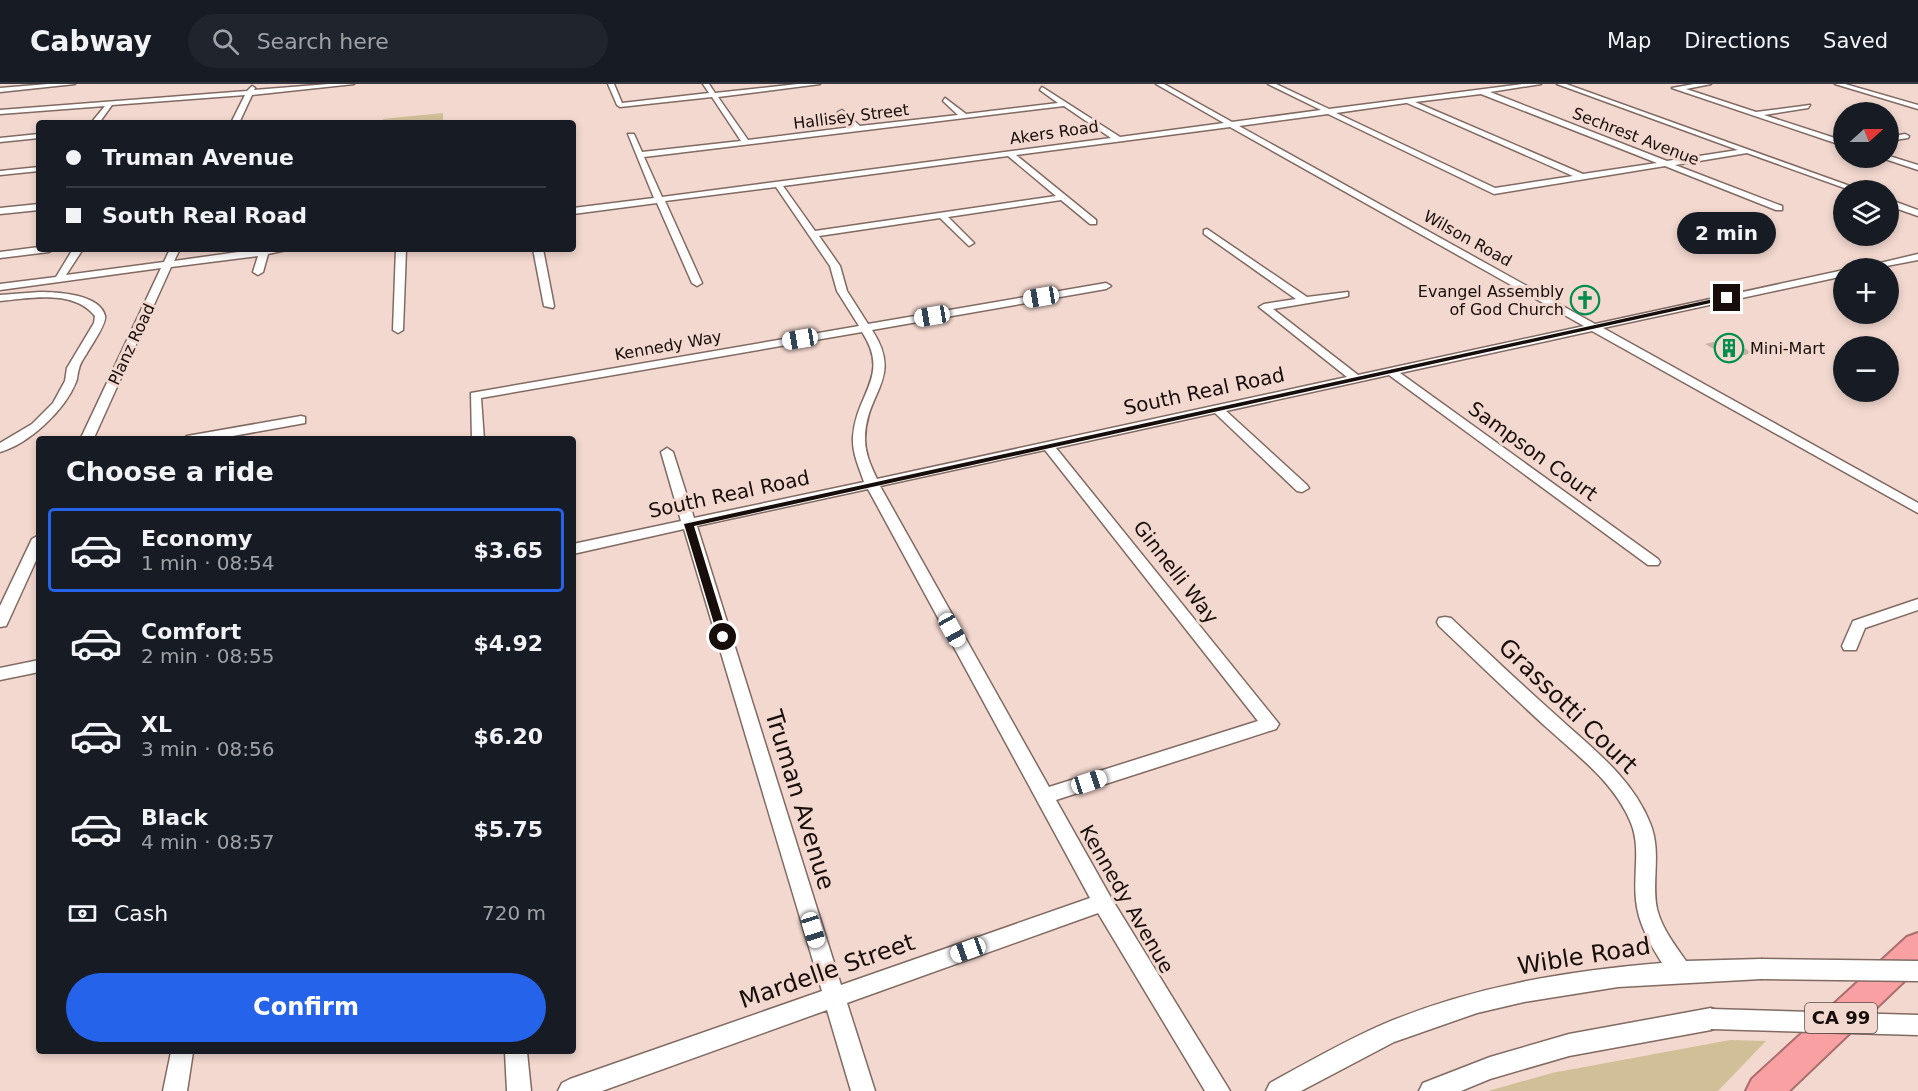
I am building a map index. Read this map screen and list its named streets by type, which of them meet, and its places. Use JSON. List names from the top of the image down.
{
  "streets": {
    "highway": ["CA 99"],
    "street": [
      "Hallisey Street",
      "Akers Road",
      "Sechrest Avenue",
      "Wilson Road",
      "Planz Road",
      "Kennedy Way",
      "South Real Road",
      "Sampson Court",
      "Ginnelli Way",
      "Grassotti Court",
      "Truman Avenue",
      "Kennedy Avenue",
      "Wible Road",
      "Mardelle Street"
    ]
  },
  "crossings": [
    ["Akers Road", "Sechrest Avenue"],
    ["Akers Road", "Wilson Road"],
    ["Akers Road", "Kennedy Avenue"],
    ["Wilson Road", "South Real Road"],
    ["Kennedy Way", "Kennedy Avenue"],
    ["South Real Road", "Sampson Court"],
    ["South Real Road", "Ginnelli Way"],
    ["South Real Road", "Truman Avenue"],
    ["South Real Road", "Kennedy Avenue"],
    ["Ginnelli Way", "Kennedy Avenue"],
    ["Grassotti Court", "Wible Road"],
    ["Truman Avenue", "Mardelle Street"],
    ["Kennedy Avenue", "Mardelle Street"]
  ],
  "places": {
    "church": ["Evangel Assembly of God Church"],
    "building": ["Mini-Mart"]
  },
  "north": "right",
  "page": {
    "header": "Cabway",
    "search": "Search here",
    "nav": ["Map", "Directions", "Saved"],
    "map_buttons": ["+", "−"],
    "banner": ["Truman Avenue", "South Real Road"],
    "bubble": "2 min",
    "heading": "Choose a ride",
    "list": [
      {
        "name": "Economy",
        "note": "1 min · 08:54",
        "value": "$3.65"
      },
      {
        "name": "Comfort",
        "note": "2 min · 08:55",
        "value": "$4.92"
      },
      {
        "name": "XL",
        "note": "3 min · 08:56",
        "value": "$6.20"
      },
      {
        "name": "Black",
        "note": "4 min · 08:57",
        "value": "$5.75"
      }
    ],
    "pay": ["Cash", "720 m"],
    "buttons": "Confirm"
  }
}
